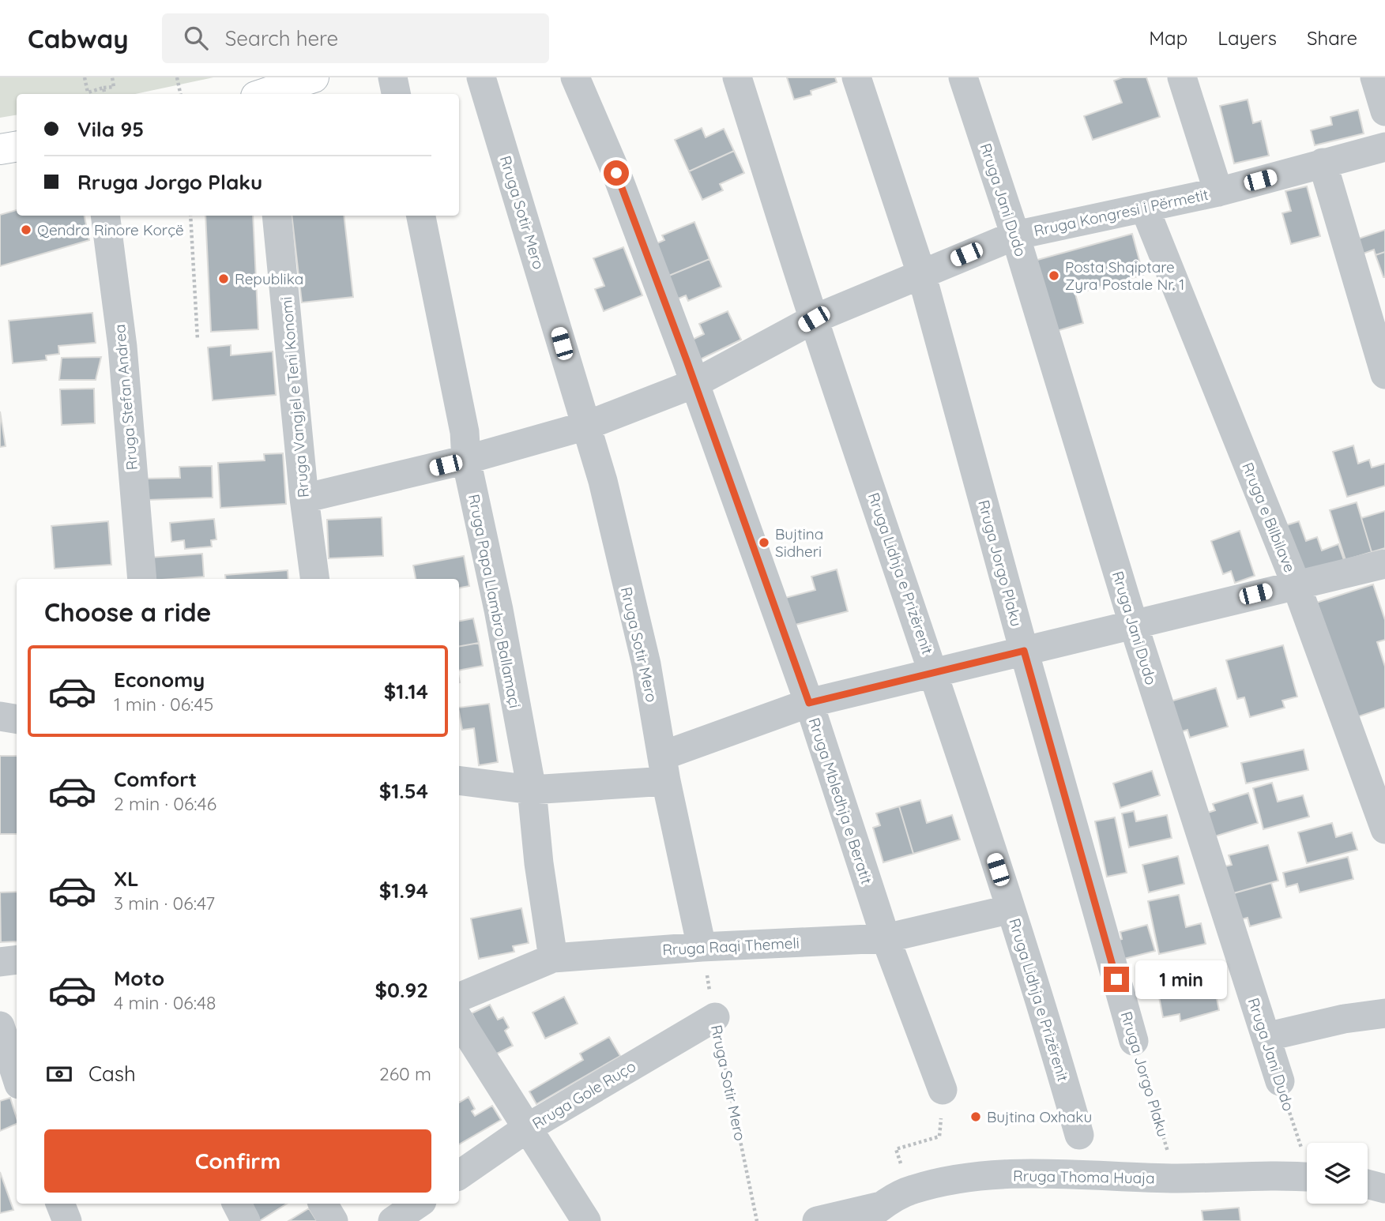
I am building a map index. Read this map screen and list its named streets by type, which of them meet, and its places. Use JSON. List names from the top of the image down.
{
  "streets": {
    "street": [
      "Rruga Jani Dudo",
      "Rruga Sotir Mero",
      "Rruga Kongresi i Përmetit",
      "Rruga Stefan Andrea",
      "Rruga Vangjel e Teni Konomi",
      "Rruga e Bilbilave",
      "Rruga Jorgo Plaku",
      "Rruga Lidhja e Prizërenit",
      "Rruga Papa Llambro Ballamaçi",
      "Rruga Mbledhja e Beratit",
      "Rruga Raqi Themeli",
      "Rruga Gole Ruço",
      "Rruga Thoma Huaja"
    ]
  },
  "crossings": [
    ["Rruga Jani Dudo", "Rruga Kongresi i Përmetit"],
    ["Rruga Sotir Mero", "Rruga Kongresi i Përmetit"],
    ["Rruga Sotir Mero", "Rruga Raqi Themeli"],
    ["Rruga Sotir Mero", "Rruga Gole Ruço"],
    ["Rruga Kongresi i Përmetit", "Rruga Vangjel e Teni Konomi"],
    ["Rruga Kongresi i Përmetit", "Rruga e Bilbilave"],
    ["Rruga Kongresi i Përmetit", "Rruga Jorgo Plaku"],
    ["Rruga Kongresi i Përmetit", "Rruga Lidhja e Prizërenit"],
    ["Rruga Kongresi i Përmetit", "Rruga Papa Llambro Ballamaçi"],
    ["Rruga Kongresi i Përmetit", "Rruga Mbledhja e Beratit"],
    ["Rruga Jorgo Plaku", "Rruga Thoma Huaja"],
    ["Rruga Lidhja e Prizërenit", "Rruga Raqi Themeli"],
    ["Rruga Papa Llambro Ballamaçi", "Rruga Raqi Themeli"],
    ["Rruga Mbledhja e Beratit", "Rruga Raqi Themeli"]
  ],
  "places": [
    "Qendra Rinore Korçë",
    "Posta Shqiptare Zyra Postale Nr. 1",
    "Republika",
    "Bujtina Sidheri",
    "Bujtina Oxhaku"
  ],
  "page": {
    "header": "Cabway",
    "search": "Search here",
    "nav": ["Map", "Layers", "Share"],
    "banner": ["Vila 95", "Rruga Jorgo Plaku"],
    "heading": "Choose a ride",
    "list": [
      {
        "name": "Economy",
        "note": "1 min · 06:45",
        "value": "$1.14"
      },
      {
        "name": "Comfort",
        "note": "2 min · 06:46",
        "value": "$1.54"
      },
      {
        "name": "XL",
        "note": "3 min · 06:47",
        "value": "$1.94"
      },
      {
        "name": "Moto",
        "note": "4 min · 06:48",
        "value": "$0.92"
      }
    ],
    "bubble": "1 min",
    "pay": ["Cash", "260 m"],
    "buttons": "Confirm"
  }
}
